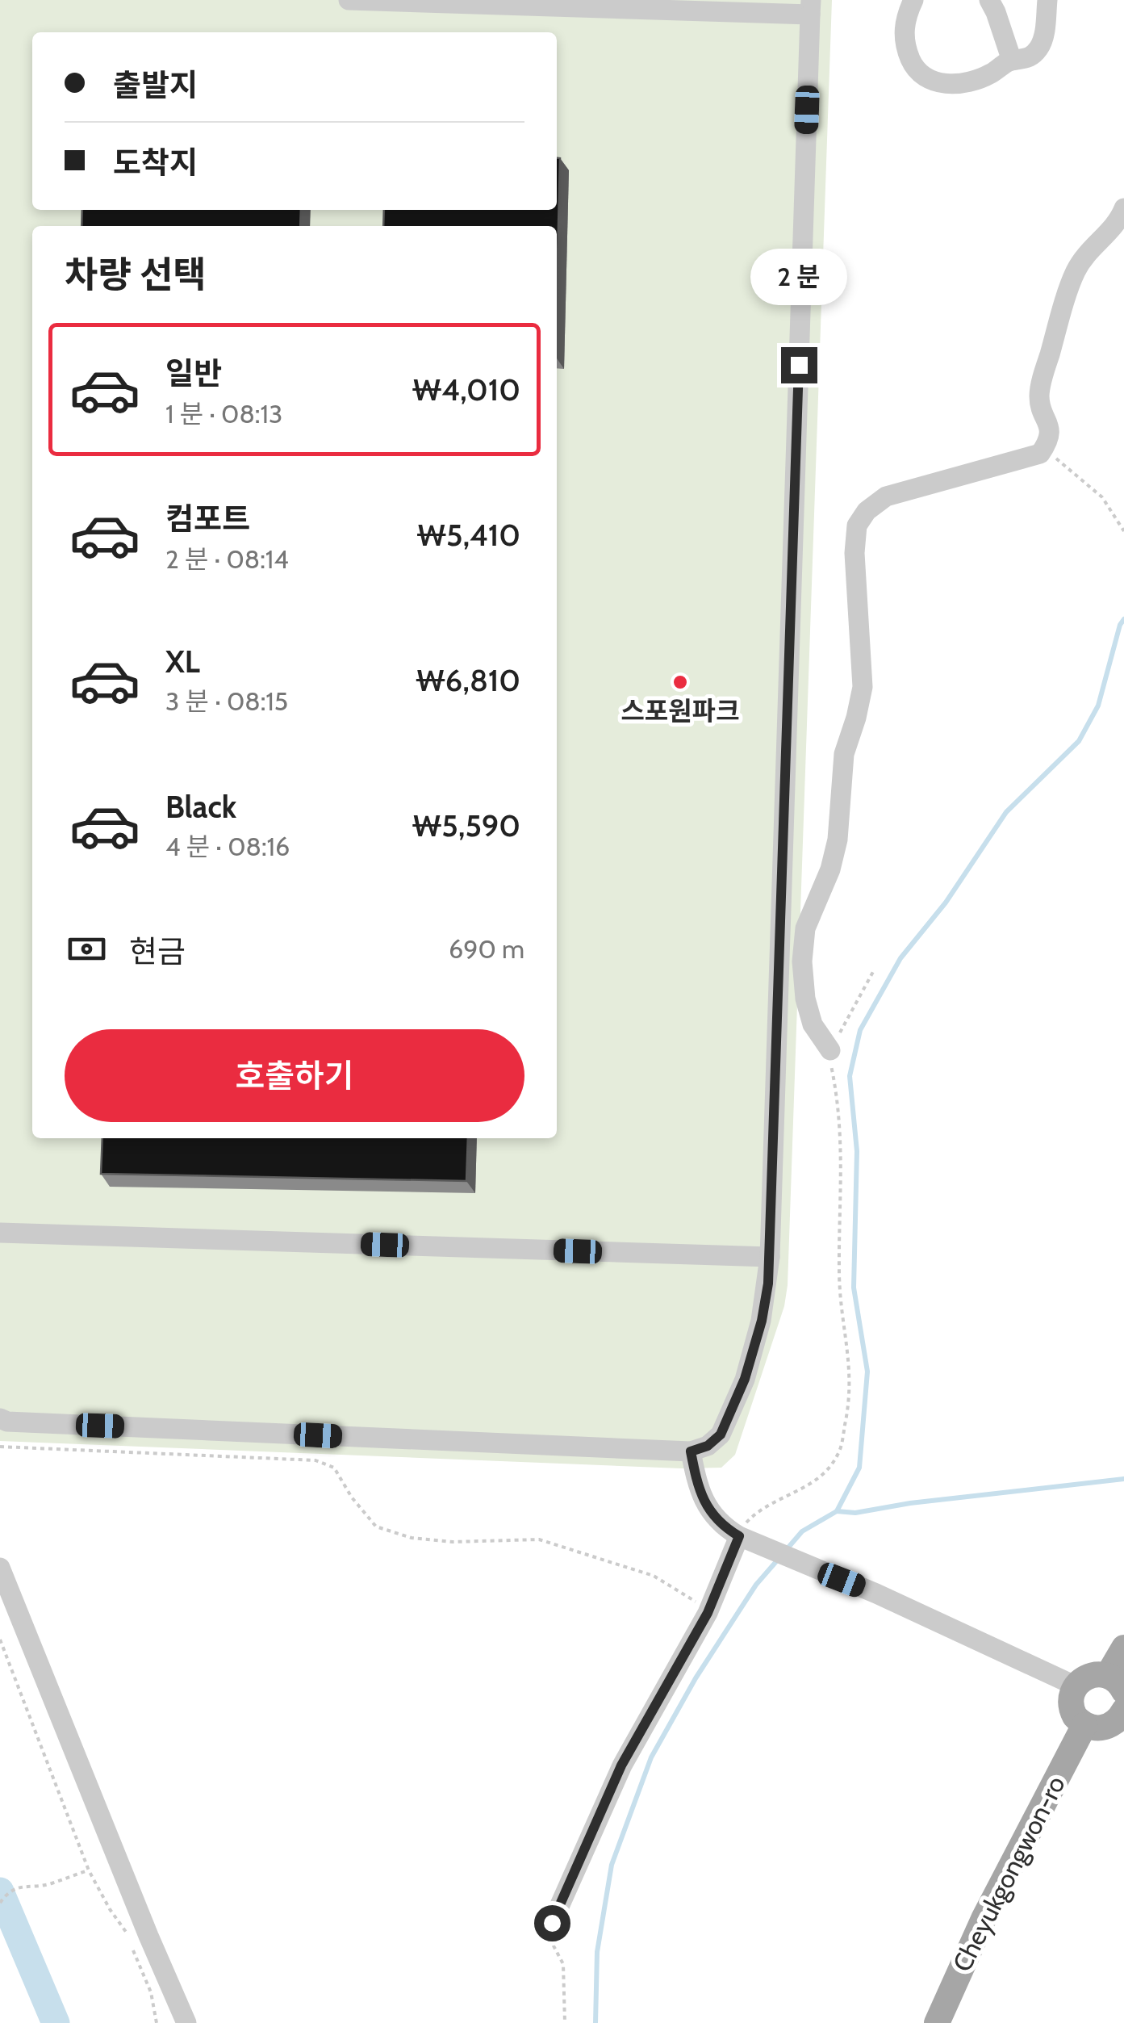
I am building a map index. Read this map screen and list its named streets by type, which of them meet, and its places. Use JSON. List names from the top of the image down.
{
  "streets": {
    "main road": ["Cheyukgongwon-ro"]
  },
  "places": ["스포원파크"],
  "page": {
    "banner": ["출발지", "도착지"],
    "heading": "차량 선택",
    "bubble": "2 분",
    "list": [
      {
        "name": "일반",
        "note": "1 분 · 08:13",
        "value": "₩4,010"
      },
      {
        "name": "컴포트",
        "note": "2 분 · 08:14",
        "value": "₩5,410"
      },
      {
        "name": "XL",
        "note": "3 분 · 08:15",
        "value": "₩6,810"
      },
      {
        "name": "Black",
        "note": "4 분 · 08:16",
        "value": "₩5,590"
      }
    ],
    "pay": ["현금", "690 m"],
    "buttons": "호출하기"
  }
}
